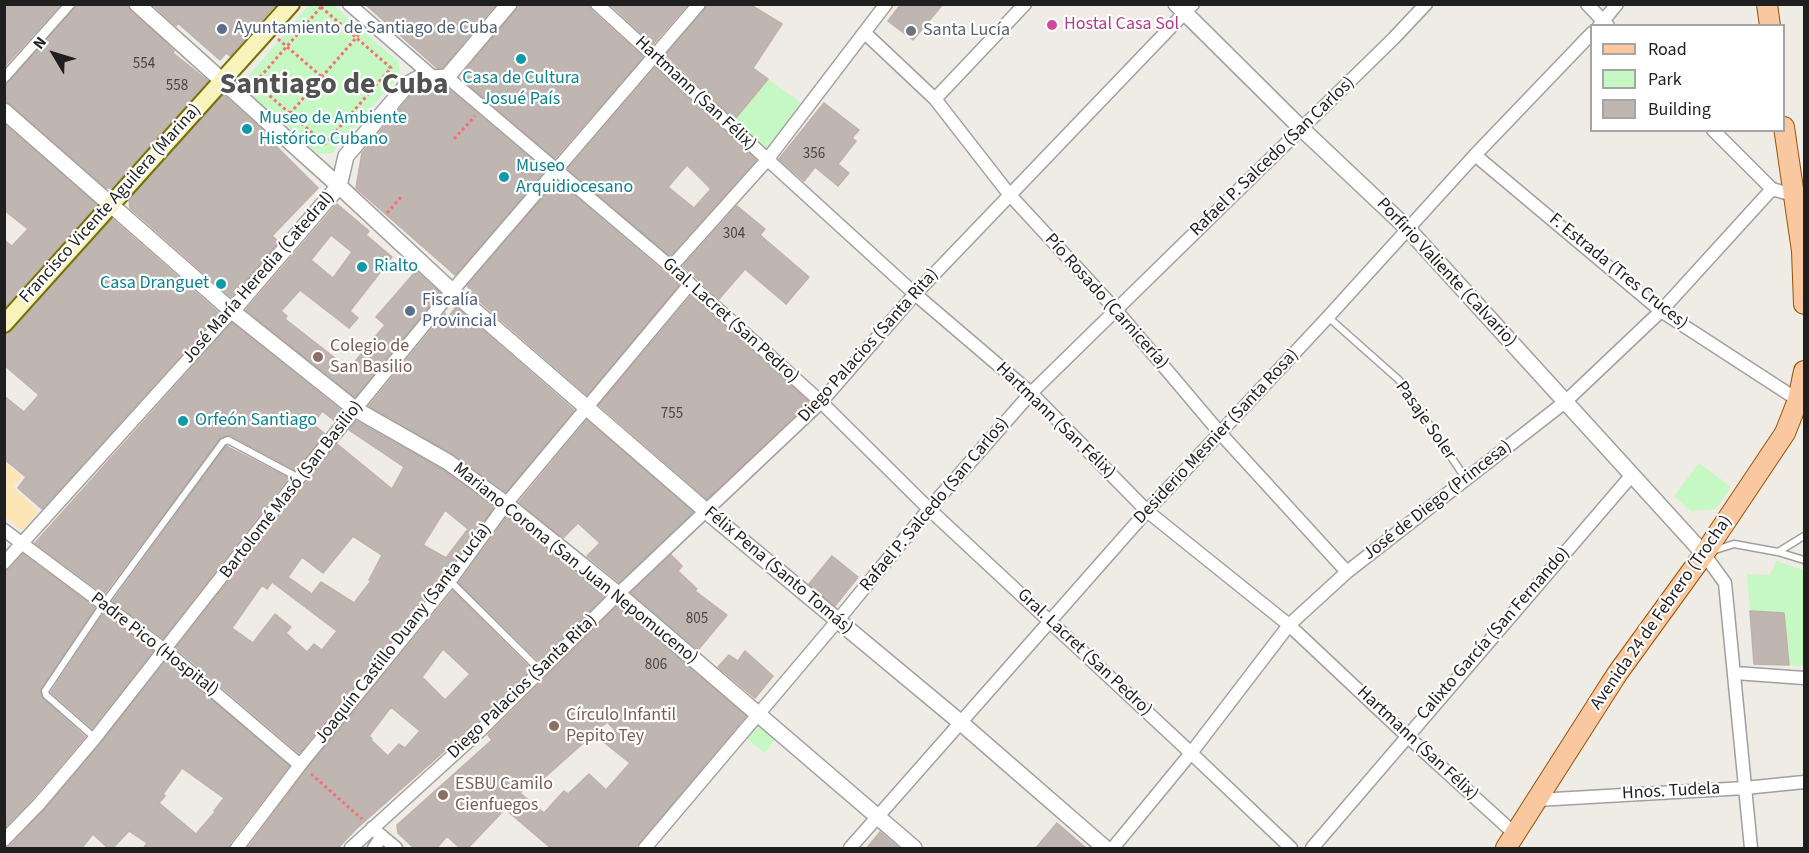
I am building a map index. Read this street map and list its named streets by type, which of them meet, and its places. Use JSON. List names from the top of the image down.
{
  "streets": {
    "main road": ["Francisco Vicente Aguilera (Marina)", "Avenida 24 de Febrero (Trocha)"],
    "street": [
      "Hartmann (San Félix)",
      "Rafael P. Salcedo (San Carlos)",
      "F. Estrada (Tres Cruces)",
      "Porfirio Valiente (Calvario)",
      "José María Heredia (Catedral)",
      "Pío Rosado (Carnicería)",
      "Gral. Lacret (San Pedro)",
      "Diego Palacios (Santa Rita)",
      "Desiderio Mesnier (Santa Rosa)",
      "Bartolomé Masó (San Basilio)",
      "José de Diego (Princesa)",
      "Mariano Corona (San Juan Nepomuceno)",
      "Félix Pena (Santo Tomás)",
      "Joaquín Castillo Duany (Santa Lucía)",
      "Calixto García (San Fernando)",
      "Padre Pico (Hospital)",
      "Hnos. Tudela"
    ],
    "lane": ["Pasaje Soler"]
  },
  "crossings": [
    ["Hartmann (San Félix)", "Rafael P. Salcedo (San Carlos)"],
    ["Hartmann (San Félix)", "Diego Palacios (Santa Rita)"],
    ["Hartmann (San Félix)", "Desiderio Mesnier (Santa Rosa)"],
    ["Hartmann (San Félix)", "Bartolomé Masó (San Basilio)"],
    ["Hartmann (San Félix)", "José de Diego (Princesa)"],
    ["Hartmann (San Félix)", "Avenida 24 de Febrero (Trocha)"],
    ["Hartmann (San Félix)", "Calixto García (San Fernando)"],
    ["Rafael P. Salcedo (San Carlos)", "Porfirio Valiente (Calvario)"],
    ["Rafael P. Salcedo (San Carlos)", "Pío Rosado (Carnicería)"],
    ["Rafael P. Salcedo (San Carlos)", "Gral. Lacret (San Pedro)"],
    ["Rafael P. Salcedo (San Carlos)", "Mariano Corona (San Juan Nepomuceno)"],
    ["Rafael P. Salcedo (San Carlos)", "Félix Pena (Santo Tomás)"],
    ["Francisco Vicente Aguilera (Marina)", "Mariano Corona (San Juan Nepomuceno)"],
    ["Francisco Vicente Aguilera (Marina)", "Félix Pena (Santo Tomás)"],
    ["F. Estrada (Tres Cruces)", "Desiderio Mesnier (Santa Rosa)"],
    ["F. Estrada (Tres Cruces)", "José de Diego (Princesa)"],
    ["F. Estrada (Tres Cruces)", "Avenida 24 de Febrero (Trocha)"],
    ["Porfirio Valiente (Calvario)", "Diego Palacios (Santa Rita)"],
    ["Porfirio Valiente (Calvario)", "Desiderio Mesnier (Santa Rosa)"],
    ["Porfirio Valiente (Calvario)", "José de Diego (Princesa)"],
    ["Porfirio Valiente (Calvario)", "Avenida 24 de Febrero (Trocha)"],
    ["Porfirio Valiente (Calvario)", "Calixto García (San Fernando)"],
    ["José María Heredia (Catedral)", "Gral. Lacret (San Pedro)"],
    ["José María Heredia (Catedral)", "Mariano Corona (San Juan Nepomuceno)"],
    ["José María Heredia (Catedral)", "Félix Pena (Santo Tomás)"],
    ["José María Heredia (Catedral)", "Padre Pico (Hospital)"],
    ["Pío Rosado (Carnicería)", "Diego Palacios (Santa Rita)"],
    ["Pío Rosado (Carnicería)", "Desiderio Mesnier (Santa Rosa)"],
    ["Pío Rosado (Carnicería)", "José de Diego (Princesa)"],
    ["Gral. Lacret (San Pedro)", "Diego Palacios (Santa Rita)"],
    ["Gral. Lacret (San Pedro)", "Desiderio Mesnier (Santa Rosa)"],
    ["Gral. Lacret (San Pedro)", "Bartolomé Masó (San Basilio)"],
    ["Gral. Lacret (San Pedro)", "José de Diego (Princesa)"],
    ["Gral. Lacret (San Pedro)", "Joaquín Castillo Duany (Santa Lucía)"],
    ["Diego Palacios (Santa Rita)", "Mariano Corona (San Juan Nepomuceno)"],
    ["Diego Palacios (Santa Rita)", "Félix Pena (Santo Tomás)"],
    ["Pasaje Soler", "Desiderio Mesnier (Santa Rosa)"],
    ["Pasaje Soler", "José de Diego (Princesa)"],
    ["Desiderio Mesnier (Santa Rosa)", "Mariano Corona (San Juan Nepomuceno)"],
    ["Desiderio Mesnier (Santa Rosa)", "Félix Pena (Santo Tomás)"],
    ["Bartolomé Masó (San Basilio)", "Mariano Corona (San Juan Nepomuceno)"],
    ["Bartolomé Masó (San Basilio)", "Félix Pena (Santo Tomás)"],
    ["Bartolomé Masó (San Basilio)", "Padre Pico (Hospital)"],
    ["Mariano Corona (San Juan Nepomuceno)", "Joaquín Castillo Duany (Santa Lucía)"],
    ["Félix Pena (Santo Tomás)", "Joaquín Castillo Duany (Santa Lucía)"],
    ["Avenida 24 de Febrero (Trocha)", "Hnos. Tudela"],
    ["Joaquín Castillo Duany (Santa Lucía)", "Padre Pico (Hospital)"]
  ],
  "districts": ["Santiago de Cuba"],
  "places": [
    "Hostal Casa Sol",
    "Ayuntamiento de Santiago de Cuba",
    "Santa Lucía",
    "Casa de Cultura Josué País",
    "Museo de Ambiente Histórico Cubano",
    "Museo Arquidiocesano",
    "Rialto",
    "Casa Dranguet",
    "Fiscalía Provincial",
    "Colegio de San Basilio",
    "Orfeón Santiago",
    "Círculo Infantil Pepito Tey",
    "ESBU Camilo Cienfuegos"
  ],
  "house_numbers": [
    "554",
    "558",
    "356",
    "304",
    "755",
    "805",
    "806"
  ],
  "legend": ["Road", "Park", "Building"],
  "north": "top left"
}
